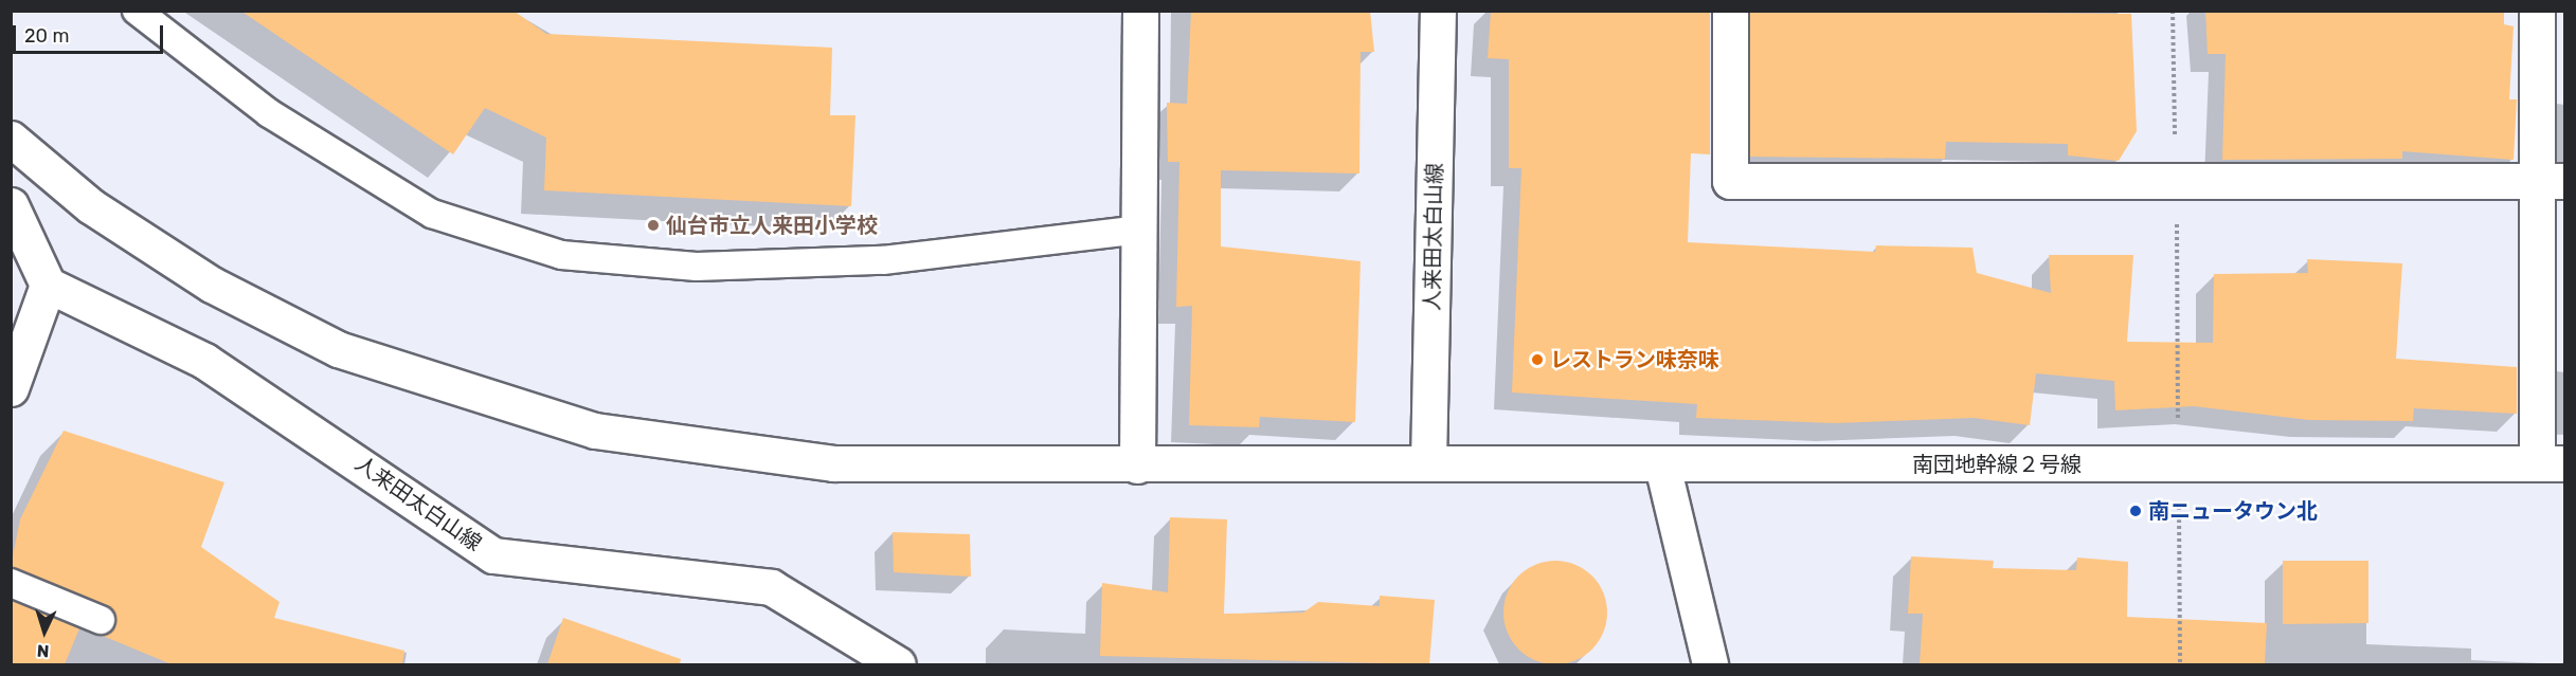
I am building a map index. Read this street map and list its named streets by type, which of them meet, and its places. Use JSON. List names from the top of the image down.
{
  "streets": {
    "street": ["人来田太白山線", "南団地幹線２号線"]
  },
  "crossings": [
    ["人来田太白山線", "南団地幹線２号線"]
  ],
  "places": ["仙台市立人来田小学校", "レストラン味奈味", "南ニュータウン北"],
  "scale_bar": "20 m",
  "north": "bottom"
}
